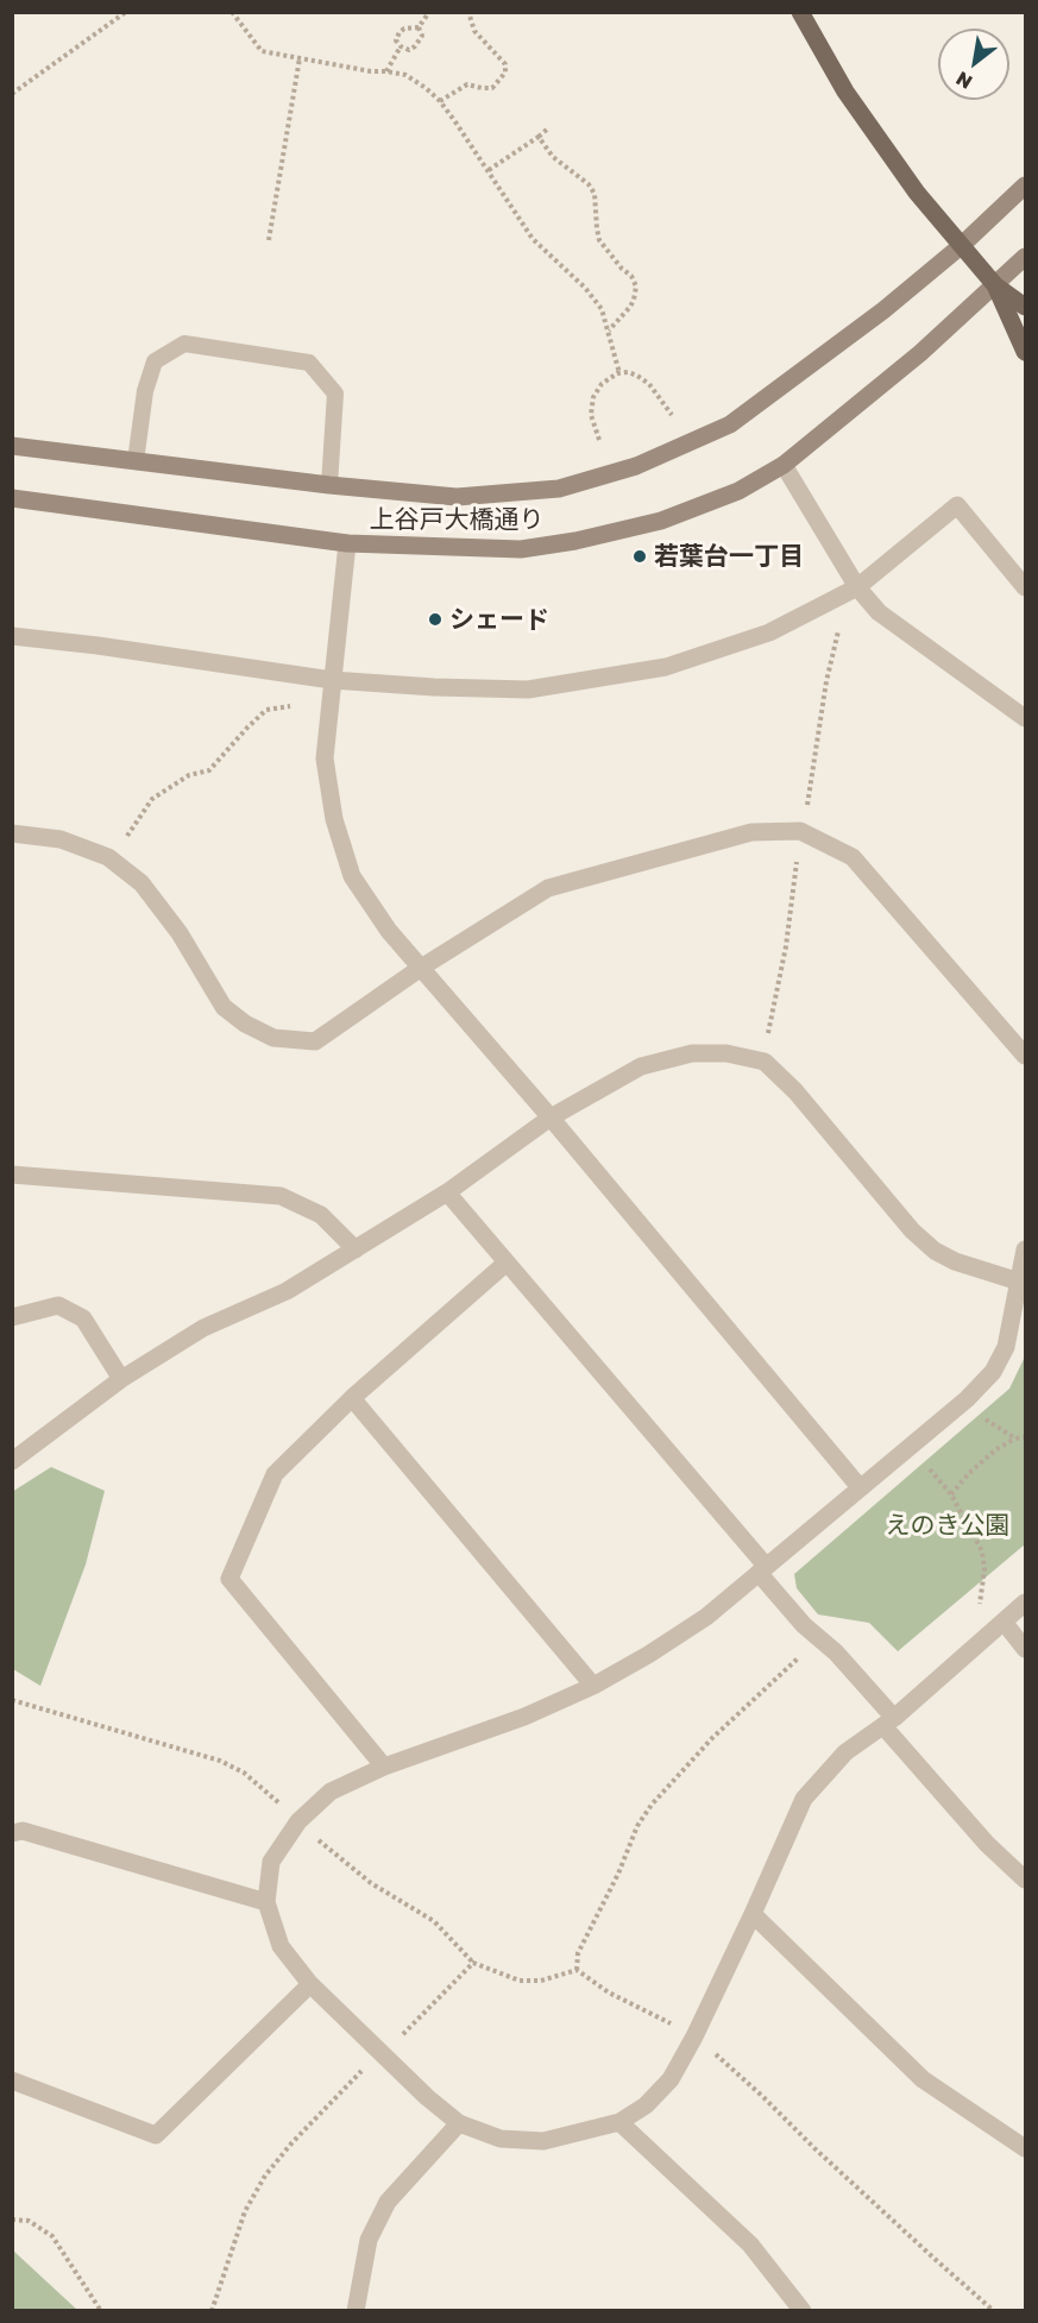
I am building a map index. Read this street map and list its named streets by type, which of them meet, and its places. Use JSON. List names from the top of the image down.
{
  "streets": {
    "street": ["上谷戸大橋通り"]
  },
  "parks": ["えのき公園"],
  "places": ["若葉台一丁目", "シェード"],
  "north": "bottom left"
}
